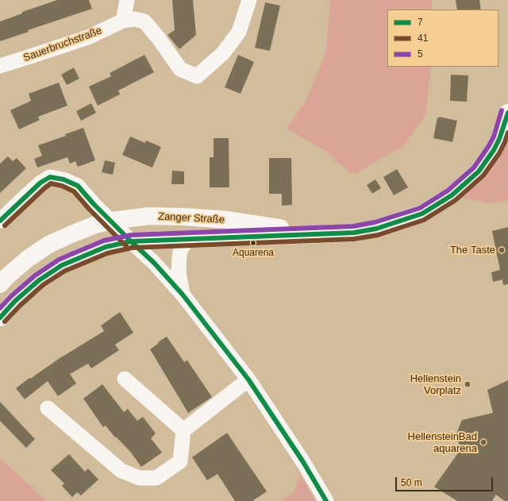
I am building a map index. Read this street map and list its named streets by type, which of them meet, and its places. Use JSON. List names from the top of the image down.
{
  "streets": {
    "street": ["Sauerbruchstraße", "Zanger Straße"]
  },
  "places": [
    "Aquarena",
    "The Taste",
    "Hellenstein Vorplatz",
    "HellensteinBad aquarena"
  ],
  "lines": ["transit line 5", "transit line 7", "transit line 41"],
  "legend": ["7", "41", "5"],
  "scale_bar": "50 m"
}
